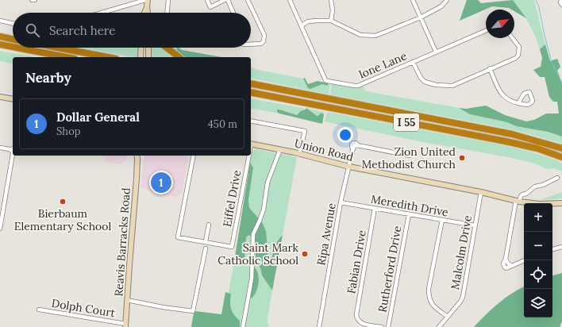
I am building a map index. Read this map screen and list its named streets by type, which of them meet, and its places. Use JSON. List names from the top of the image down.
{
  "streets": {
    "highway": ["I 55"],
    "main road": ["Union Road", "Reavis Barracks Road"],
    "street": [
      "Ione Lane",
      "Eiffel Drive",
      "Meredith Drive",
      "Ripa Avenue",
      "Malcolm Drive",
      "Fabian Drive",
      "Rutherford Drive",
      "Dolph Court"
    ]
  },
  "crossings": [
    ["Union Road", "Ripa Avenue"],
    ["Union Road", "Malcolm Drive"],
    ["Meredith Drive", "Ripa Avenue"],
    ["Meredith Drive", "Malcolm Drive"],
    ["Meredith Drive", "Fabian Drive"],
    ["Meredith Drive", "Rutherford Drive"],
    ["Reavis Barracks Road", "Dolph Court"]
  ],
  "places": ["Zion United Methodist Church", "Bierbaum Elementary School", "Saint Mark Catholic School"],
  "north": "top right",
  "page": {
    "search": "Search here",
    "heading": "Nearby",
    "list": [
      {
        "mark": "1",
        "name": "Dollar General",
        "note": "Shop",
        "value": "450 m"
      }
    ],
    "pins": "1",
    "map_buttons": ["+", "−"]
  }
}
